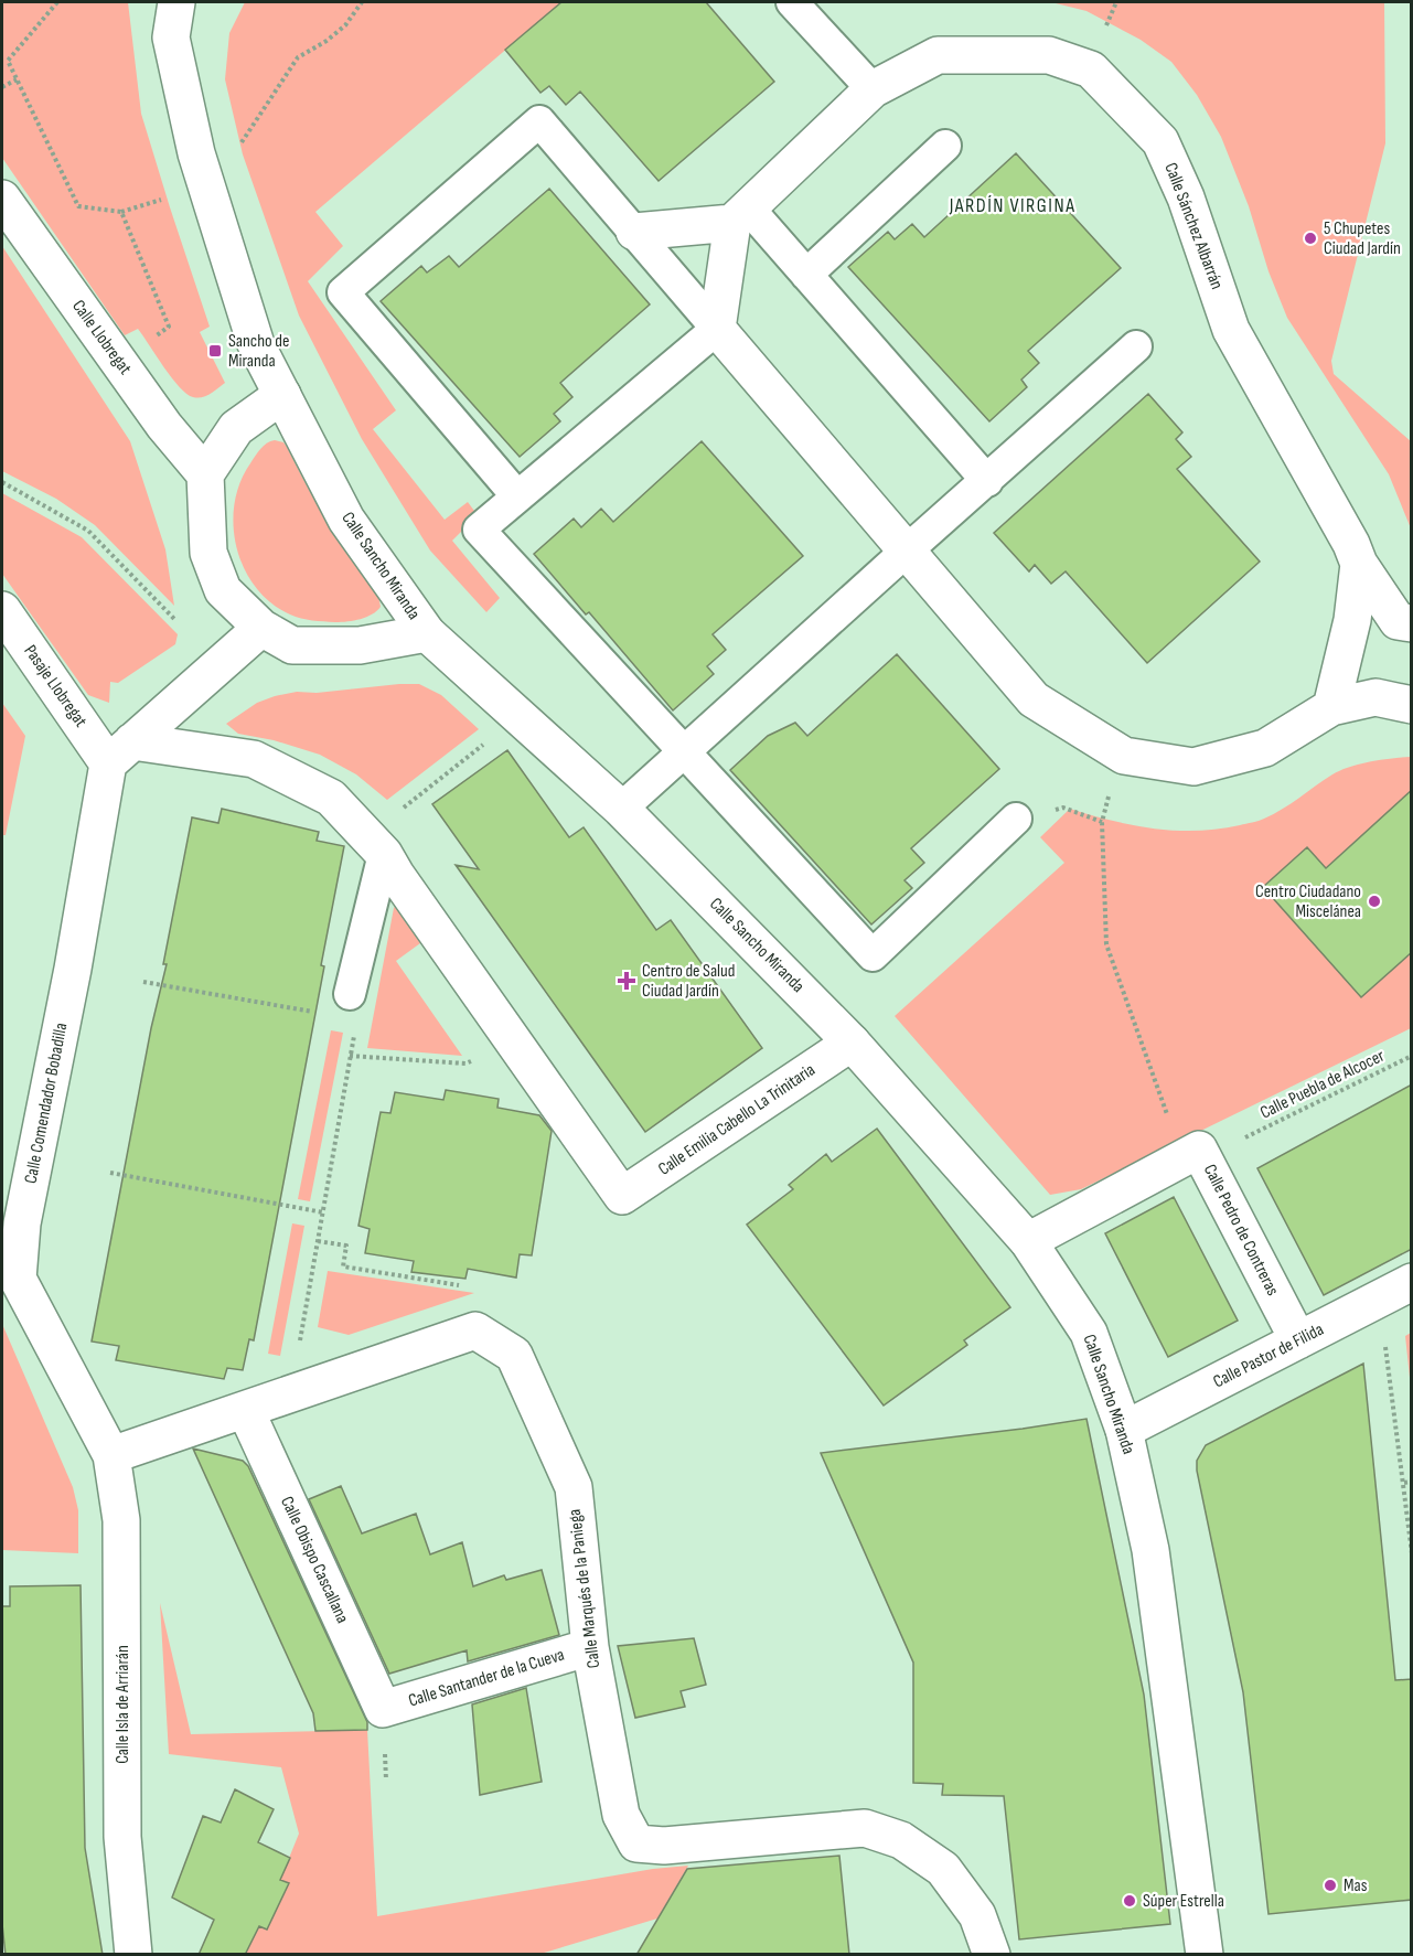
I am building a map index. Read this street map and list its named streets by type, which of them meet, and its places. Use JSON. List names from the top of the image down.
{
  "streets": {
    "street": [
      "Calle Sánchez Albarrán",
      "Calle Llobregat",
      "Calle Sancho Miranda",
      "Pasaje Llobregat",
      "Calle Comendador Bobadilla",
      "Calle Emilia Cabello La Trinitaria",
      "Calle Pedro de Contreras",
      "Calle Pastor de Filida",
      "Calle Obispo Cascallana",
      "Calle Marqués de la Paniega",
      "Calle Santander de la Cueva",
      "Calle Isla de Arriarán"
    ],
    "path": ["Calle Puebla de Alcocer"]
  },
  "crossings": [
    ["Calle Sancho Miranda", "Calle Emilia Cabello La Trinitaria"],
    ["Calle Sancho Miranda", "Calle Pedro de Contreras"],
    ["Calle Sancho Miranda", "Calle Pastor de Filida"],
    ["Pasaje Llobregat", "Calle Comendador Bobadilla"],
    ["Calle Comendador Bobadilla", "Calle Marqués de la Paniega"],
    ["Calle Comendador Bobadilla", "Calle Isla de Arriarán"],
    ["Calle Pedro de Contreras", "Calle Pastor de Filida"],
    ["Calle Obispo Cascallana", "Calle Marqués de la Paniega"],
    ["Calle Obispo Cascallana", "Calle Santander de la Cueva"],
    ["Calle Marqués de la Paniega", "Calle Santander de la Cueva"],
    ["Calle Marqués de la Paniega", "Calle Isla de Arriarán"]
  ],
  "districts": ["JARDÍN VIRGINA"],
  "places": {
    "other": [
      "5 Chupetes Ciudad Jardín",
      "Centro Ciudadano Miscelánea",
      "Mas",
      "Súper Estrella"
    ],
    "transit": ["Sancho de Miranda"],
    "health": ["Centro de Salud Ciudad Jardín"]
  }
}
